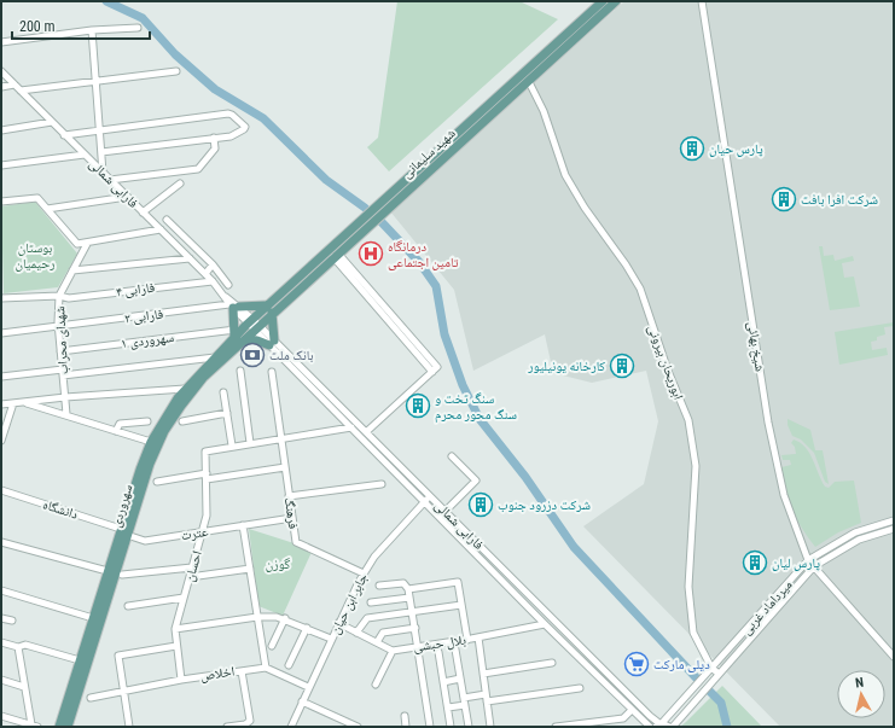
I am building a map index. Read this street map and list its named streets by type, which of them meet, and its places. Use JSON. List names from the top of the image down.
{
  "streets": {
    "main road": ["شهید سلیمانی", "سهروردی"],
    "street": [
      "فارابی شمالی",
      "فارابی ۴",
      "فارابی ۲",
      "شهدای محراب",
      "سهروردی ۱",
      "شیخ بهائی",
      "ابوریحان بیرونی",
      "دانشگاه",
      "فرهنگ",
      "عترت",
      "احسان",
      "جابر ابن حیان",
      "میرداماد غربی",
      "بلال حبشی",
      "اخلاص"
    ]
  },
  "crossings": [
    ["شهید سلیمانی", "فارابی شمالی"],
    ["شهید سلیمانی", "ابوریحان بیرونی"],
    ["شهید سلیمانی", "سهروردی"],
    ["فارابی شمالی", "فارابی ۴"],
    ["فارابی شمالی", "فارابی ۲"],
    ["فارابی شمالی", "سهروردی"],
    ["فارابی شمالی", "جابر ابن حیان"],
    ["فارابی شمالی", "میرداماد غربی"],
    ["فارابی شمالی", "بلال حبشی"],
    ["فارابی ۴", "شهدای محراب"],
    ["فارابی ۲", "شهدای محراب"],
    ["شهدای محراب", "سهروردی ۱"],
    ["سهروردی ۱", "سهروردی"],
    ["شیخ بهائی", "میرداماد غربی"],
    ["ابوریحان بیرونی", "میرداماد غربی"],
    ["سهروردی", "دانشگاه"],
    ["سهروردی", "عترت"],
    ["دانشگاه", "عترت"],
    ["فرهنگ", "عترت"],
    ["فرهنگ", "جابر ابن حیان"],
    ["عترت", "احسان"],
    ["احسان", "اخلاص"]
  ],
  "parks": ["بوستان رحیمیان", "گوزن"],
  "places": {
    "building": [
      "پارس حیان",
      "شرکت افرا بافت",
      "کارخانه یونیلیور",
      "سنگ تخت و سنگ محور محرم",
      "شرکت دزرود جنوب",
      "پارس لیان"
    ],
    "hospital": ["درمانگاه تامین اجتماعی"],
    "bank": ["بانک ملت"],
    "supermarket": ["دیلی مارکت"]
  },
  "scale_bar": "200 m",
  "north": "top"
}
